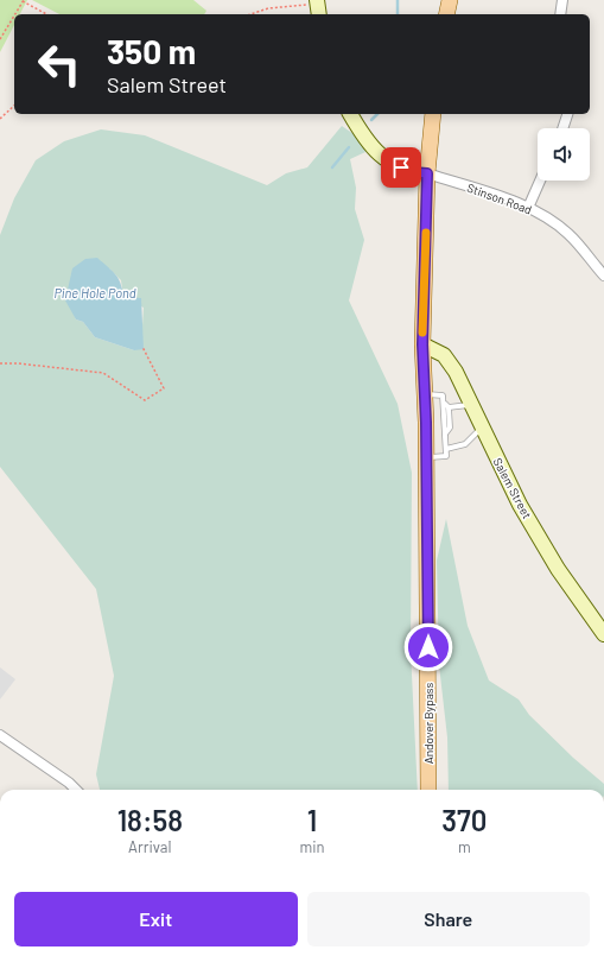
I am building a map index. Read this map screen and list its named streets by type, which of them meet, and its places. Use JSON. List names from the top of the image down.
{
  "streets": {
    "main road": ["Andover Bypass"],
    "street": ["Stinson Road", "Salem Street"]
  },
  "crossings": [
    ["Stinson Road", "Andover Bypass"],
    ["Salem Street", "Andover Bypass"]
  ],
  "water": ["Pine Hole Pond"],
  "page": {
    "turn": ["350 m", "Salem Street"],
    "eta": [
      "18:58",
      "Arrival",
      "1",
      "min",
      "370",
      "m"
    ],
    "buttons": ["Exit", "Share"]
  }
}
